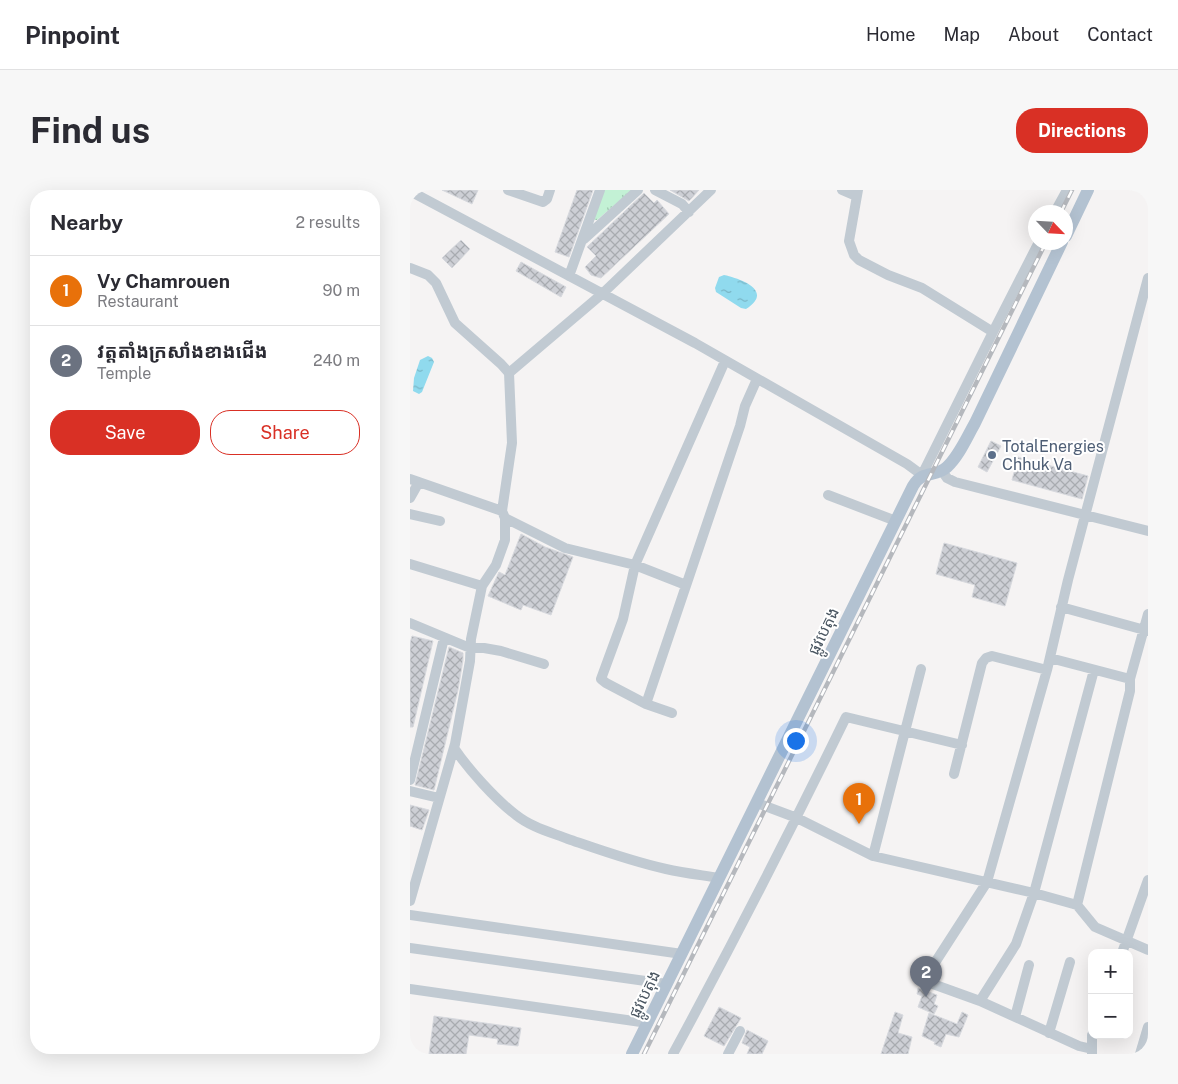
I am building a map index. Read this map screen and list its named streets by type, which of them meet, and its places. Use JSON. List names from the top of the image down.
{
  "streets": {
    "main road": ["ផ្លូវបេតុង"]
  },
  "places": ["TotalEnergies Chhuk Va"],
  "north": "bottom right",
  "page": {
    "header": "Pinpoint",
    "nav": [
      "Home",
      "Map",
      "About",
      "Contact"
    ],
    "buttons": [
      "Directions",
      ["Save", "Share"]
    ],
    "title": "Find us",
    "heading": ["Nearby", "2 results"],
    "list": [
      {
        "mark": "1",
        "name": "Vy Chamrouen",
        "note": "Restaurant",
        "value": "90 m"
      },
      {
        "mark": "2",
        "name": "វត្តតាំងក្រសាំងខាងជើង",
        "note": "Temple",
        "value": "240 m"
      }
    ],
    "pins": ["1", "2"],
    "map_buttons": ["+", "−"]
  }
}
